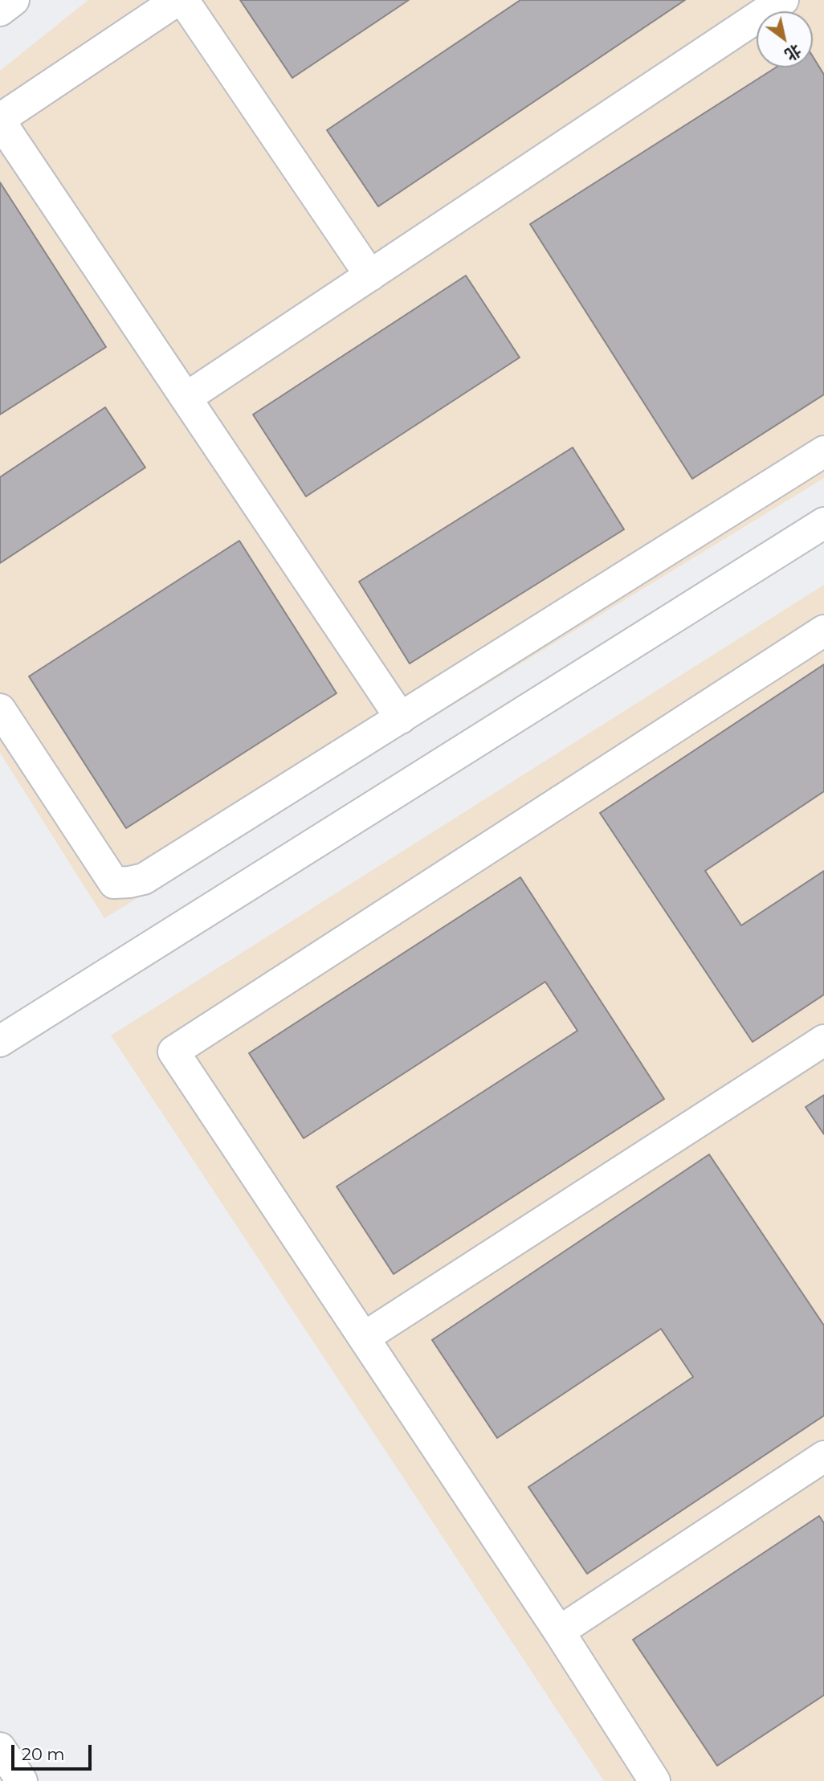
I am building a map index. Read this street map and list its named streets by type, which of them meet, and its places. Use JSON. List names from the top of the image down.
{
  "scale_bar": "20 m",
  "north": "bottom right"
}
